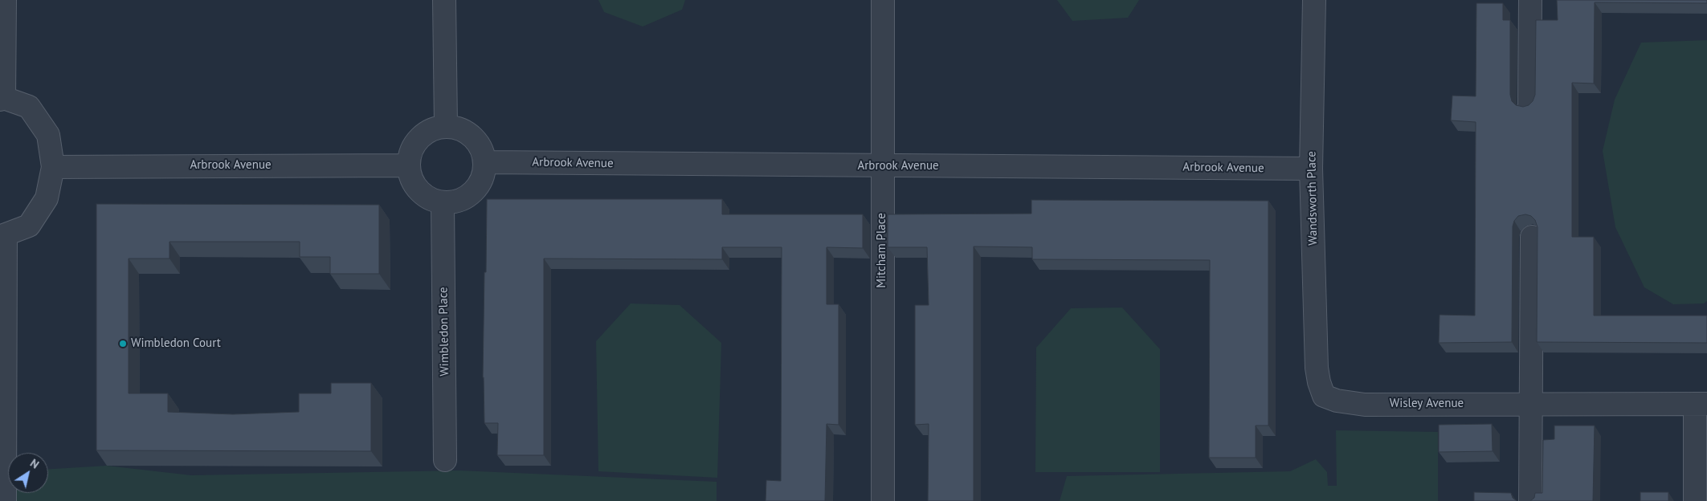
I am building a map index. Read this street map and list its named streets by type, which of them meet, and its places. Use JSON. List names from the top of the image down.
{
  "streets": {
    "street": [
      "Arbrook Avenue",
      "Wandsworth Place",
      "Mitcham Place",
      "Wimbledon Place",
      "Wisley Avenue"
    ]
  },
  "crossings": [
    ["Arbrook Avenue", "Wandsworth Place"],
    ["Arbrook Avenue", "Mitcham Place"],
    ["Arbrook Avenue", "Wimbledon Place"],
    ["Wandsworth Place", "Wisley Avenue"]
  ],
  "places": ["Wimbledon Court"],
  "north": "top right"
}
